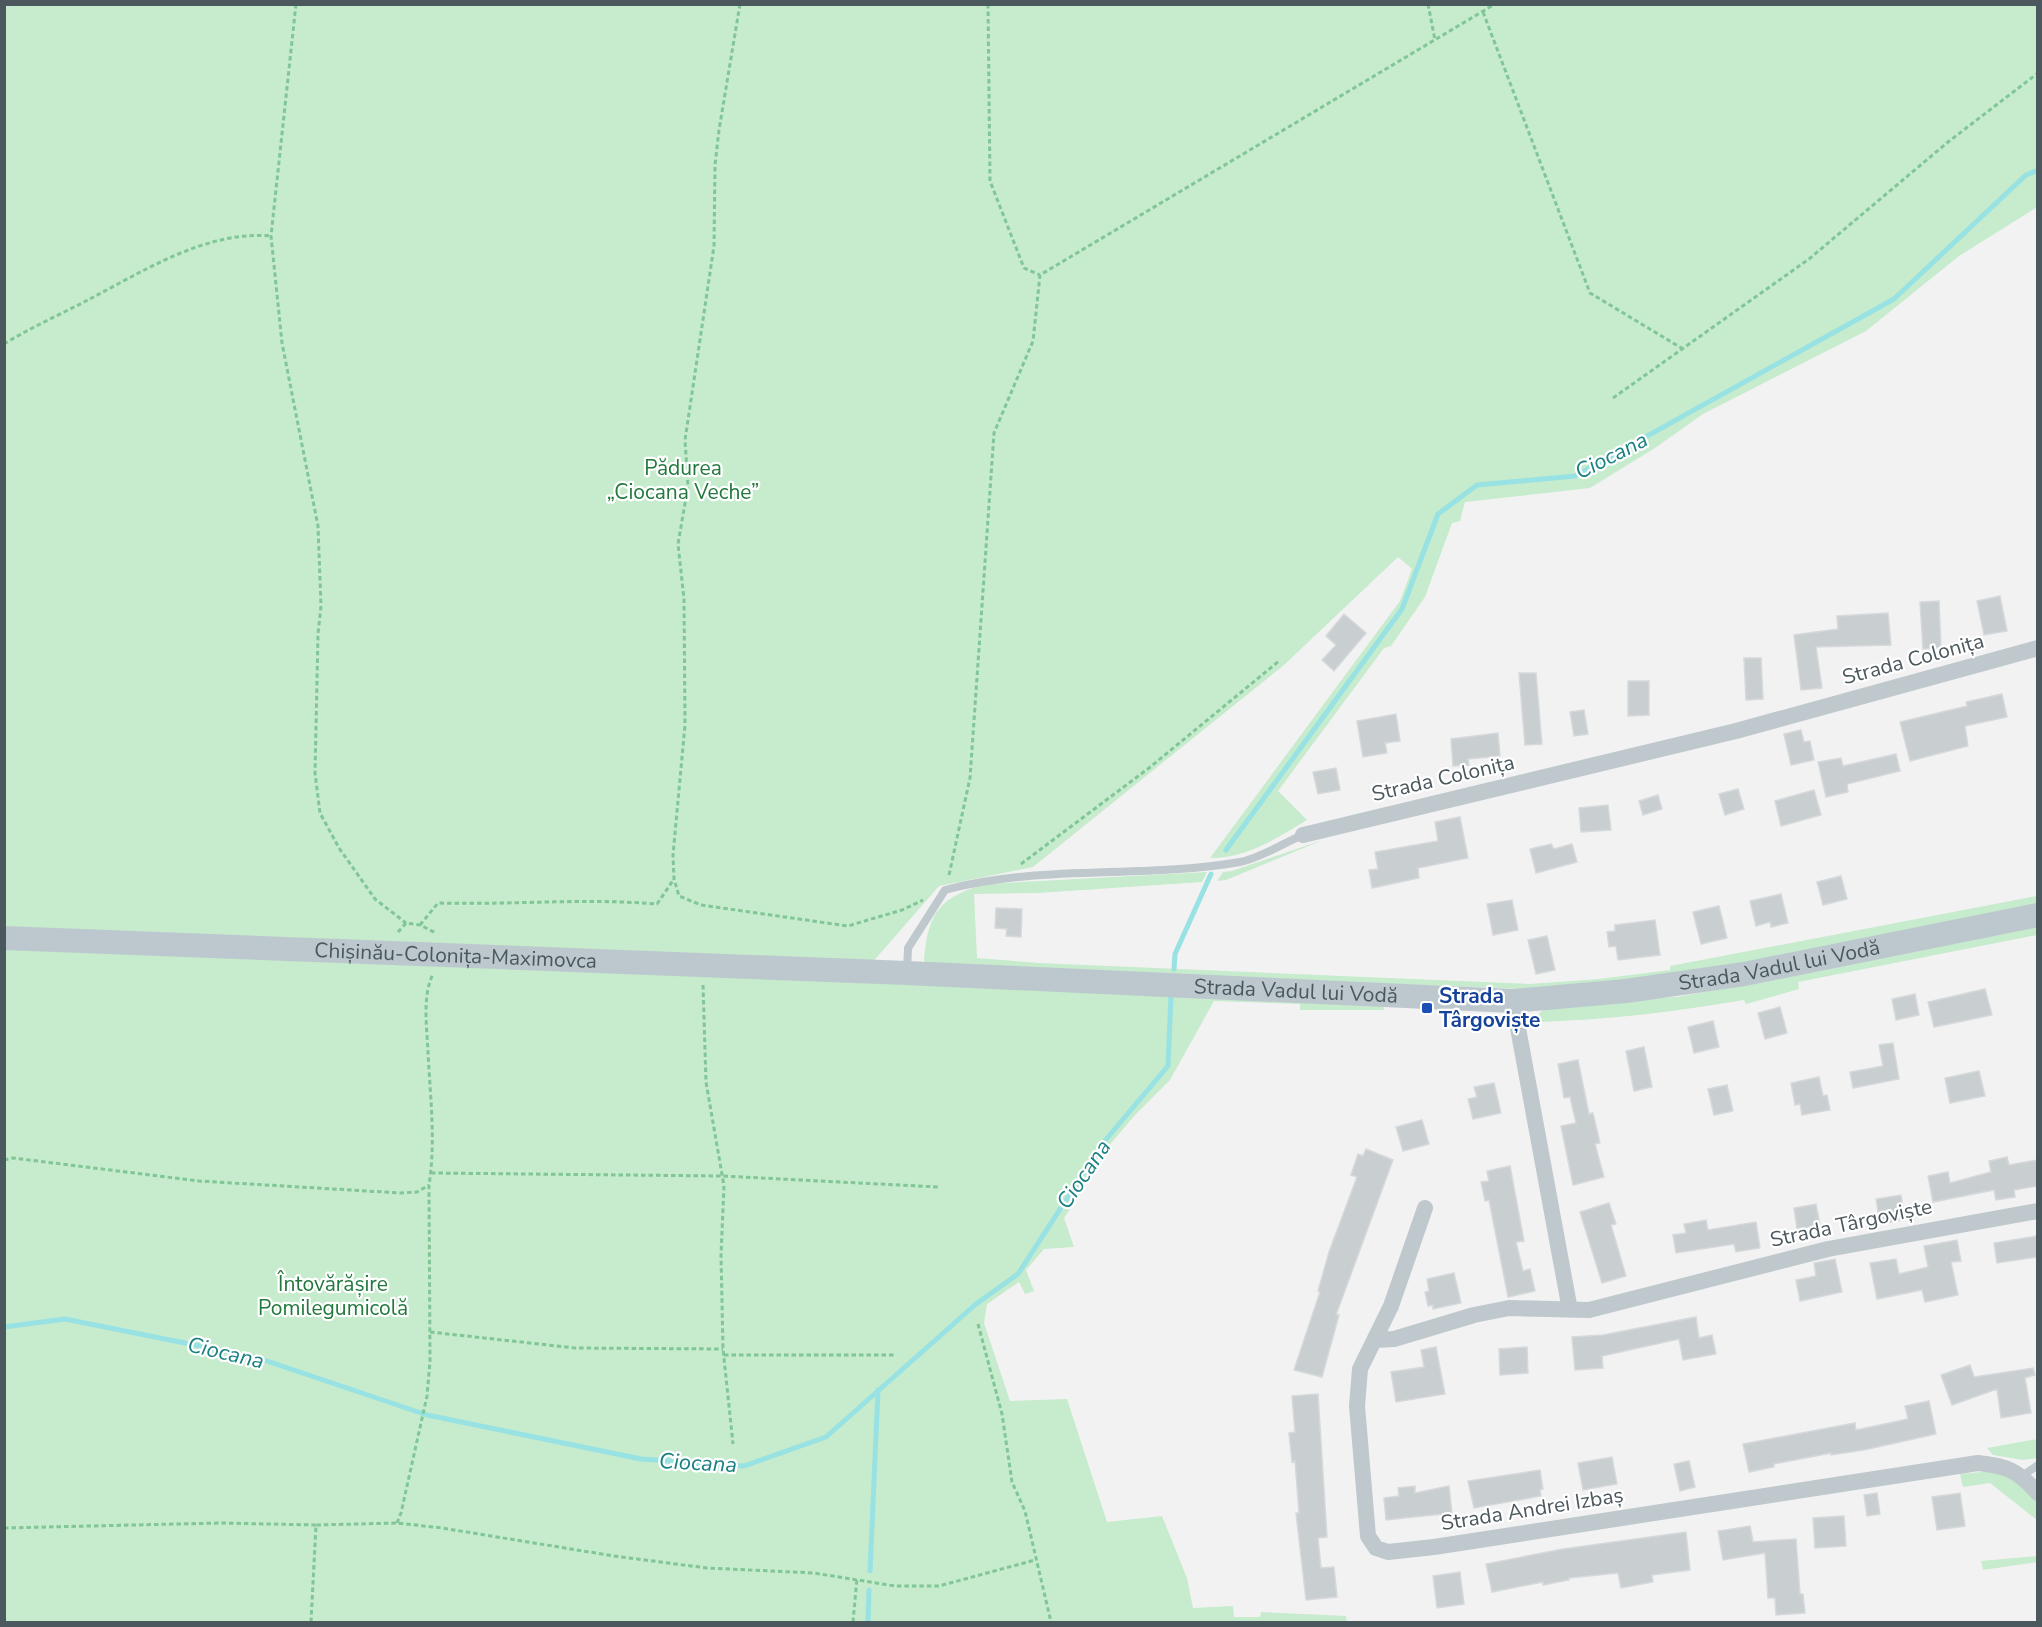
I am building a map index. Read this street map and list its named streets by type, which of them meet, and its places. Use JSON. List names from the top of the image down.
{
  "streets": {
    "street": [
      "Strada Colonița",
      "Chișinău-Colonița-Maximovca",
      "Strada Vadul lui Vodă",
      "Strada Târgoviște",
      "Strada Andrei Izbaș"
    ]
  },
  "crossings": [
    ["Chișinău-Colonița-Maximovca", "Strada Vadul lui Vodă"],
    ["Strada Târgoviște", "Strada Andrei Izbaș"]
  ],
  "water": ["Ciocana"],
  "parks": ["Pădurea „Ciocana Veche”", "Întovărășire Pomilegumicolă"],
  "places": {
    "transit": ["Strada Târgoviște"]
  }
}
